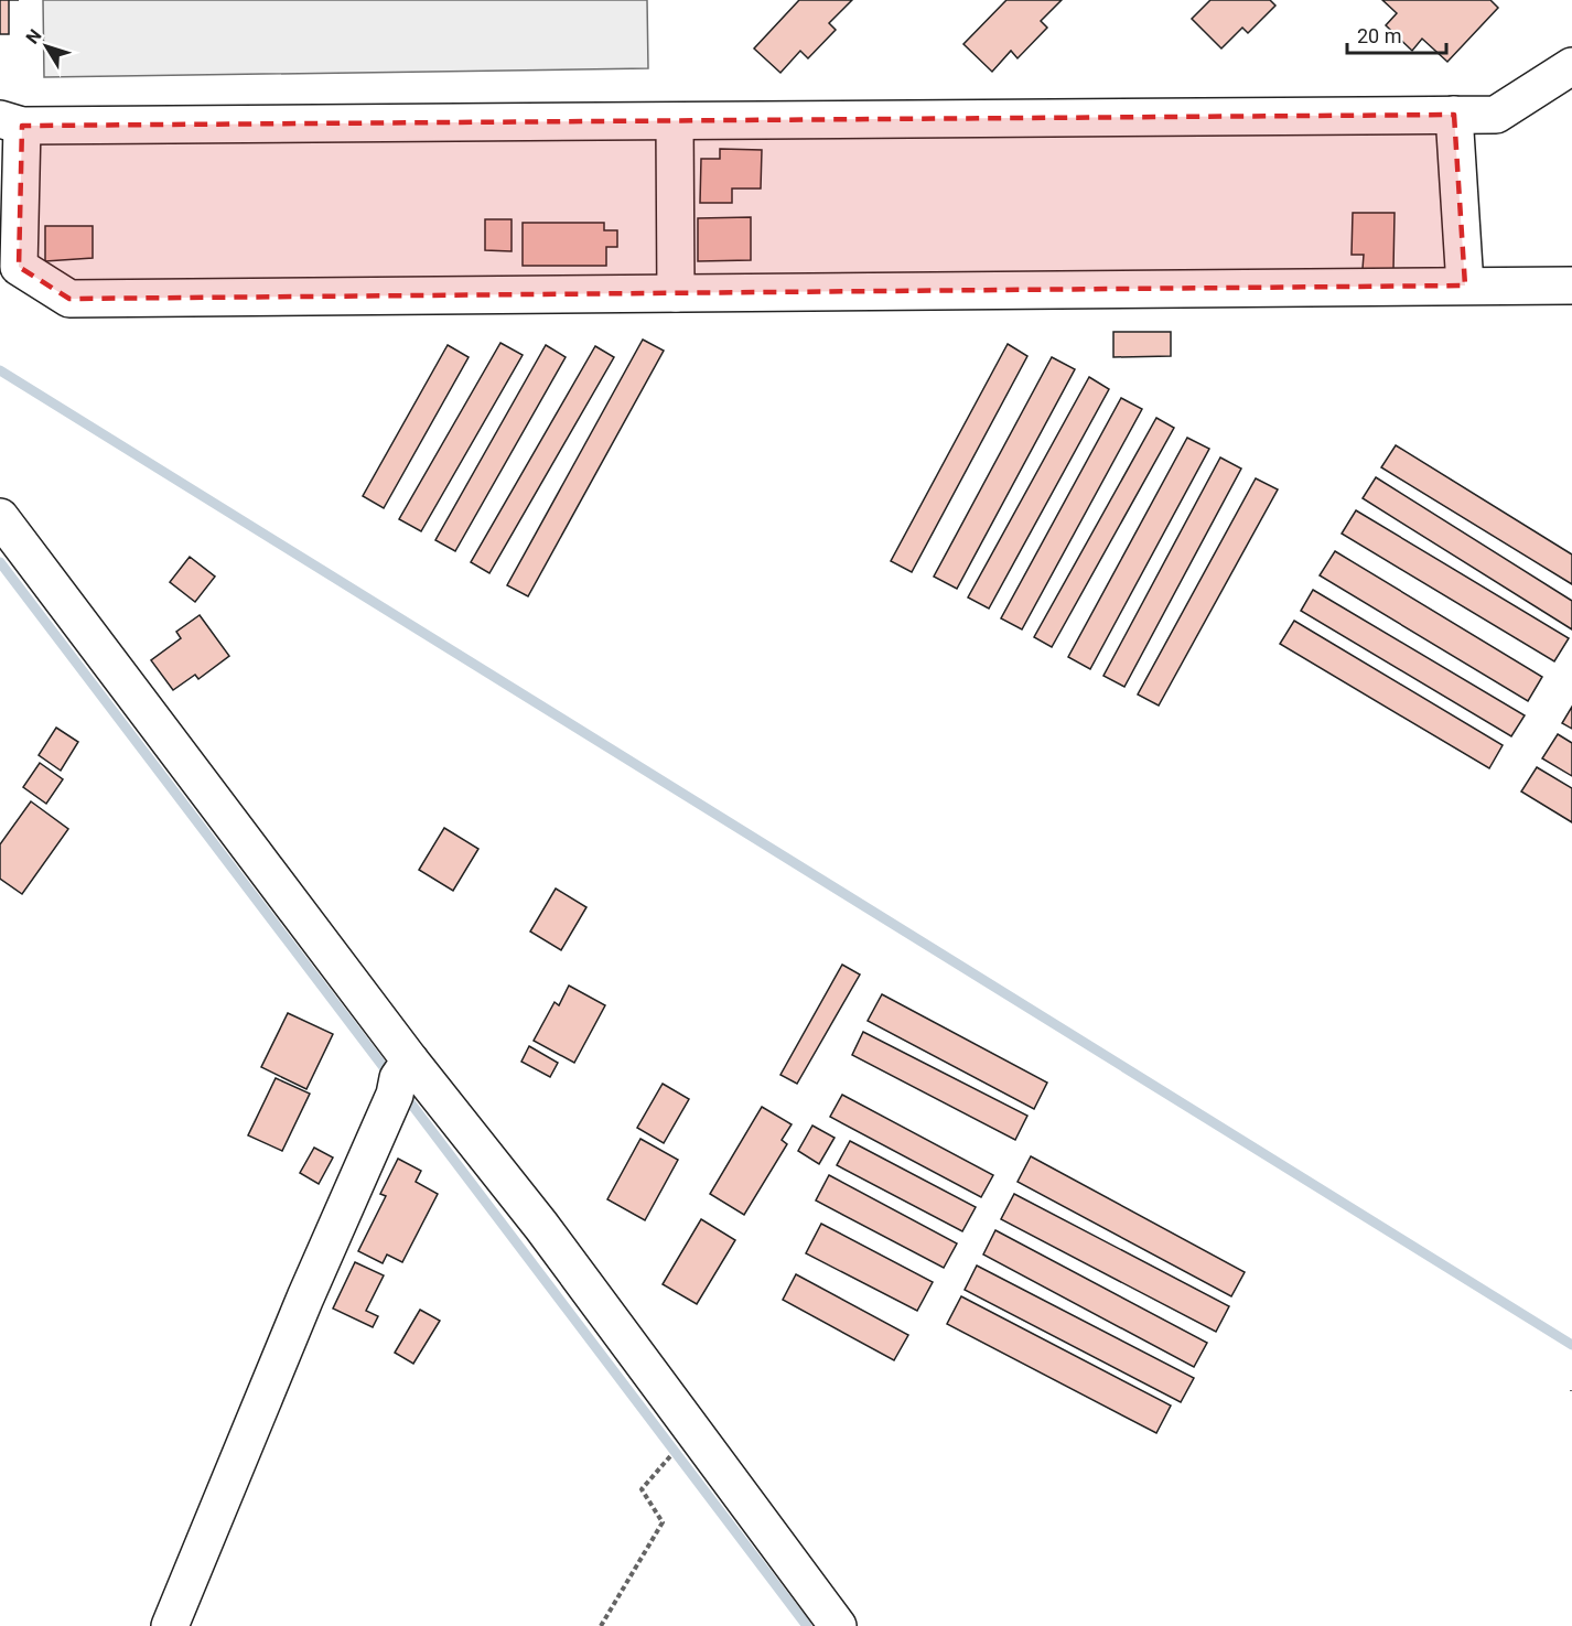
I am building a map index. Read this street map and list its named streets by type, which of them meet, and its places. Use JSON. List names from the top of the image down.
{
  "scale_bar": "20 m",
  "north": "top left"
}
